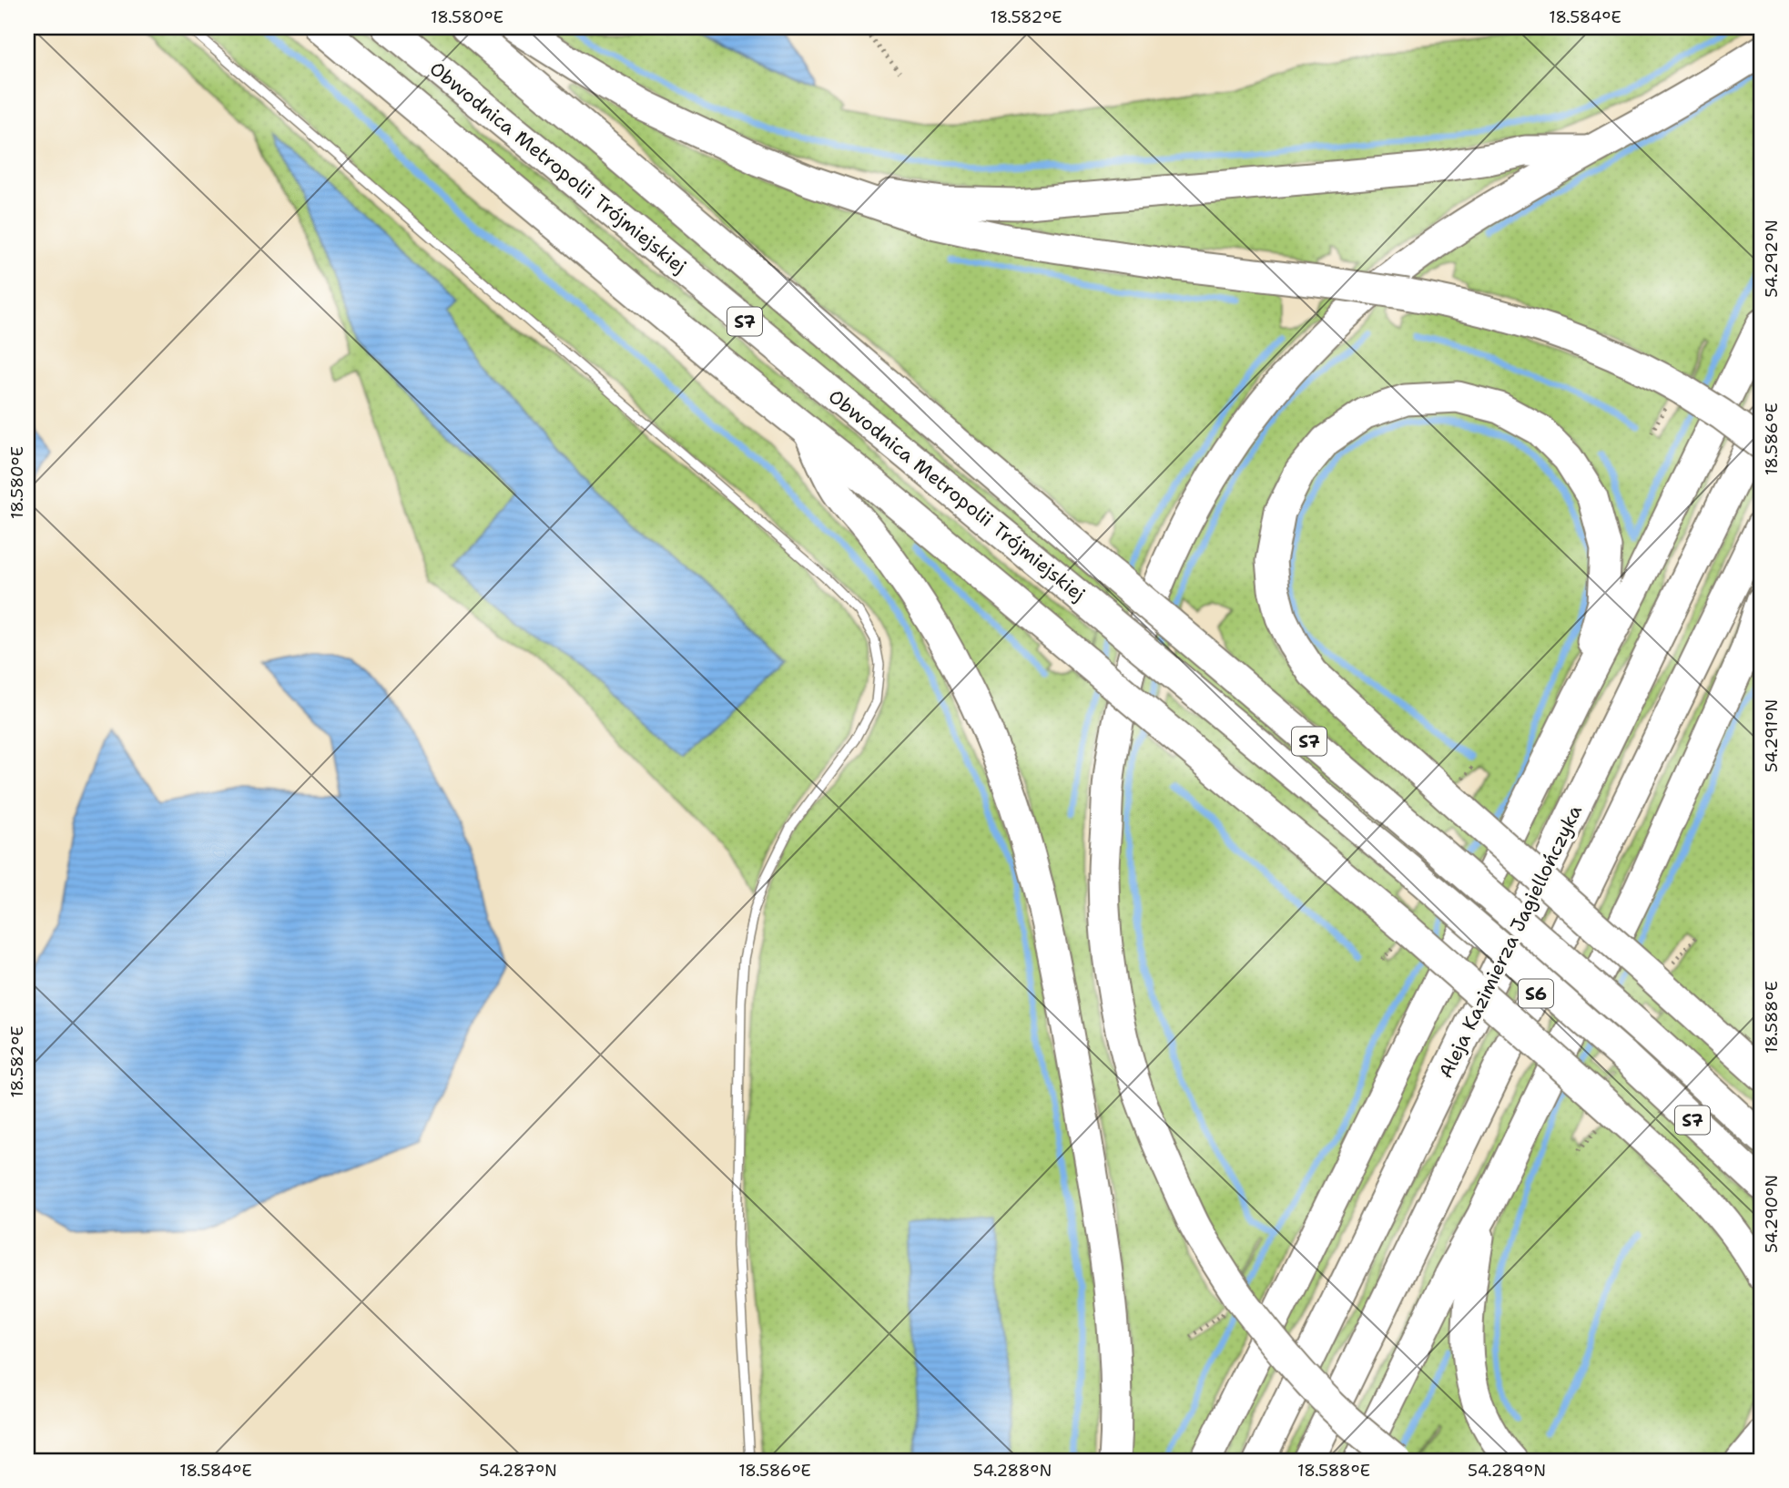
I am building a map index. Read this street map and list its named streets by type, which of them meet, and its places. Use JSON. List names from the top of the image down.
{
  "streets": {
    "highway": [
      "Obwodnica Metropolii Trójmiejskiej",
      "S7",
      "Aleja Kazimierza Jagiellończyka",
      "S6"
    ]
  },
  "coordinates": [
    "18.580°E",
    "18.582°E",
    "18.584°E",
    "54.292°N",
    "18.586°E",
    "54.291°N",
    "18.588°E",
    "54.290°N",
    "54.287°N",
    "54.288°N",
    "54.289°N"
  ]
}
